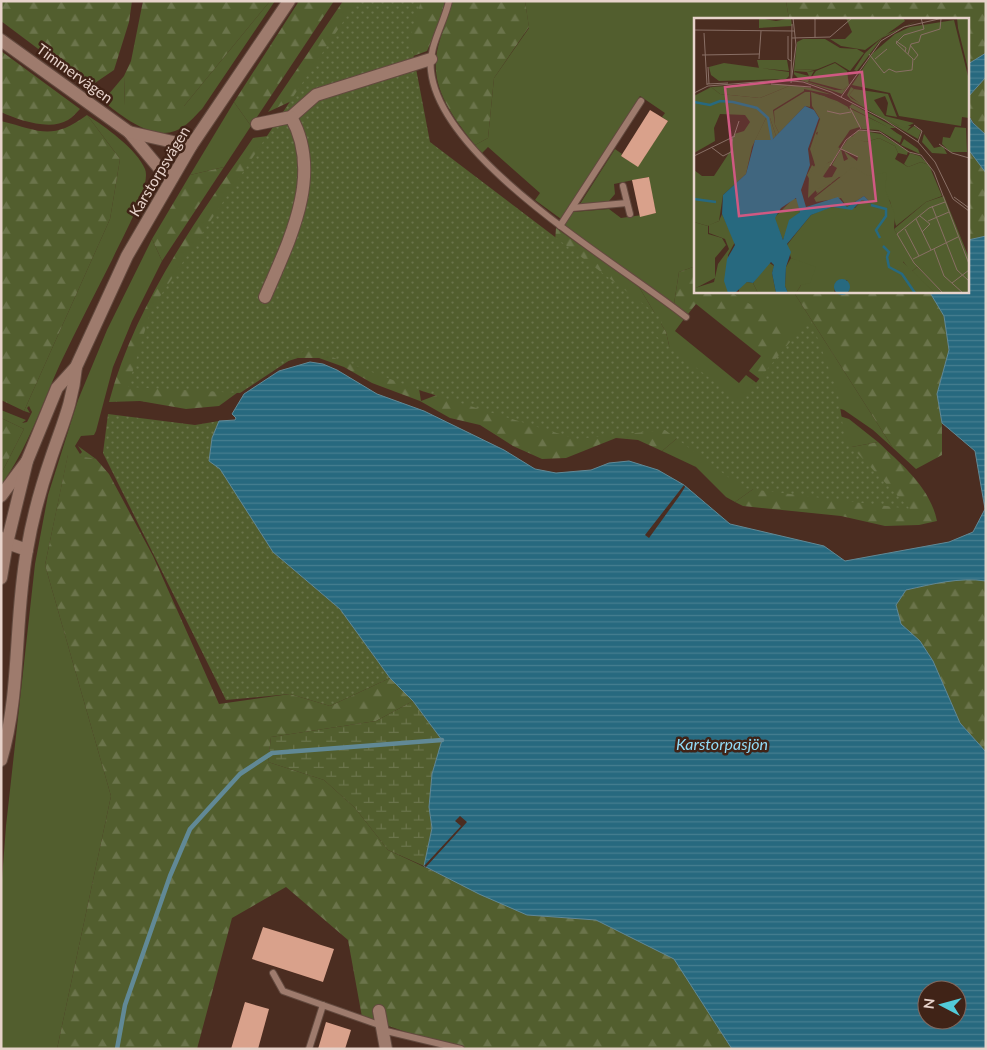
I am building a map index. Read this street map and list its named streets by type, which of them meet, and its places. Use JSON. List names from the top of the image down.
{
  "streets": {
    "main road": ["Timmervägen", "Karstorpsvägen"]
  },
  "crossings": [
    ["Timmervägen", "Karstorpsvägen"]
  ],
  "water": ["Karstorpasjön"],
  "north": "left"
}
